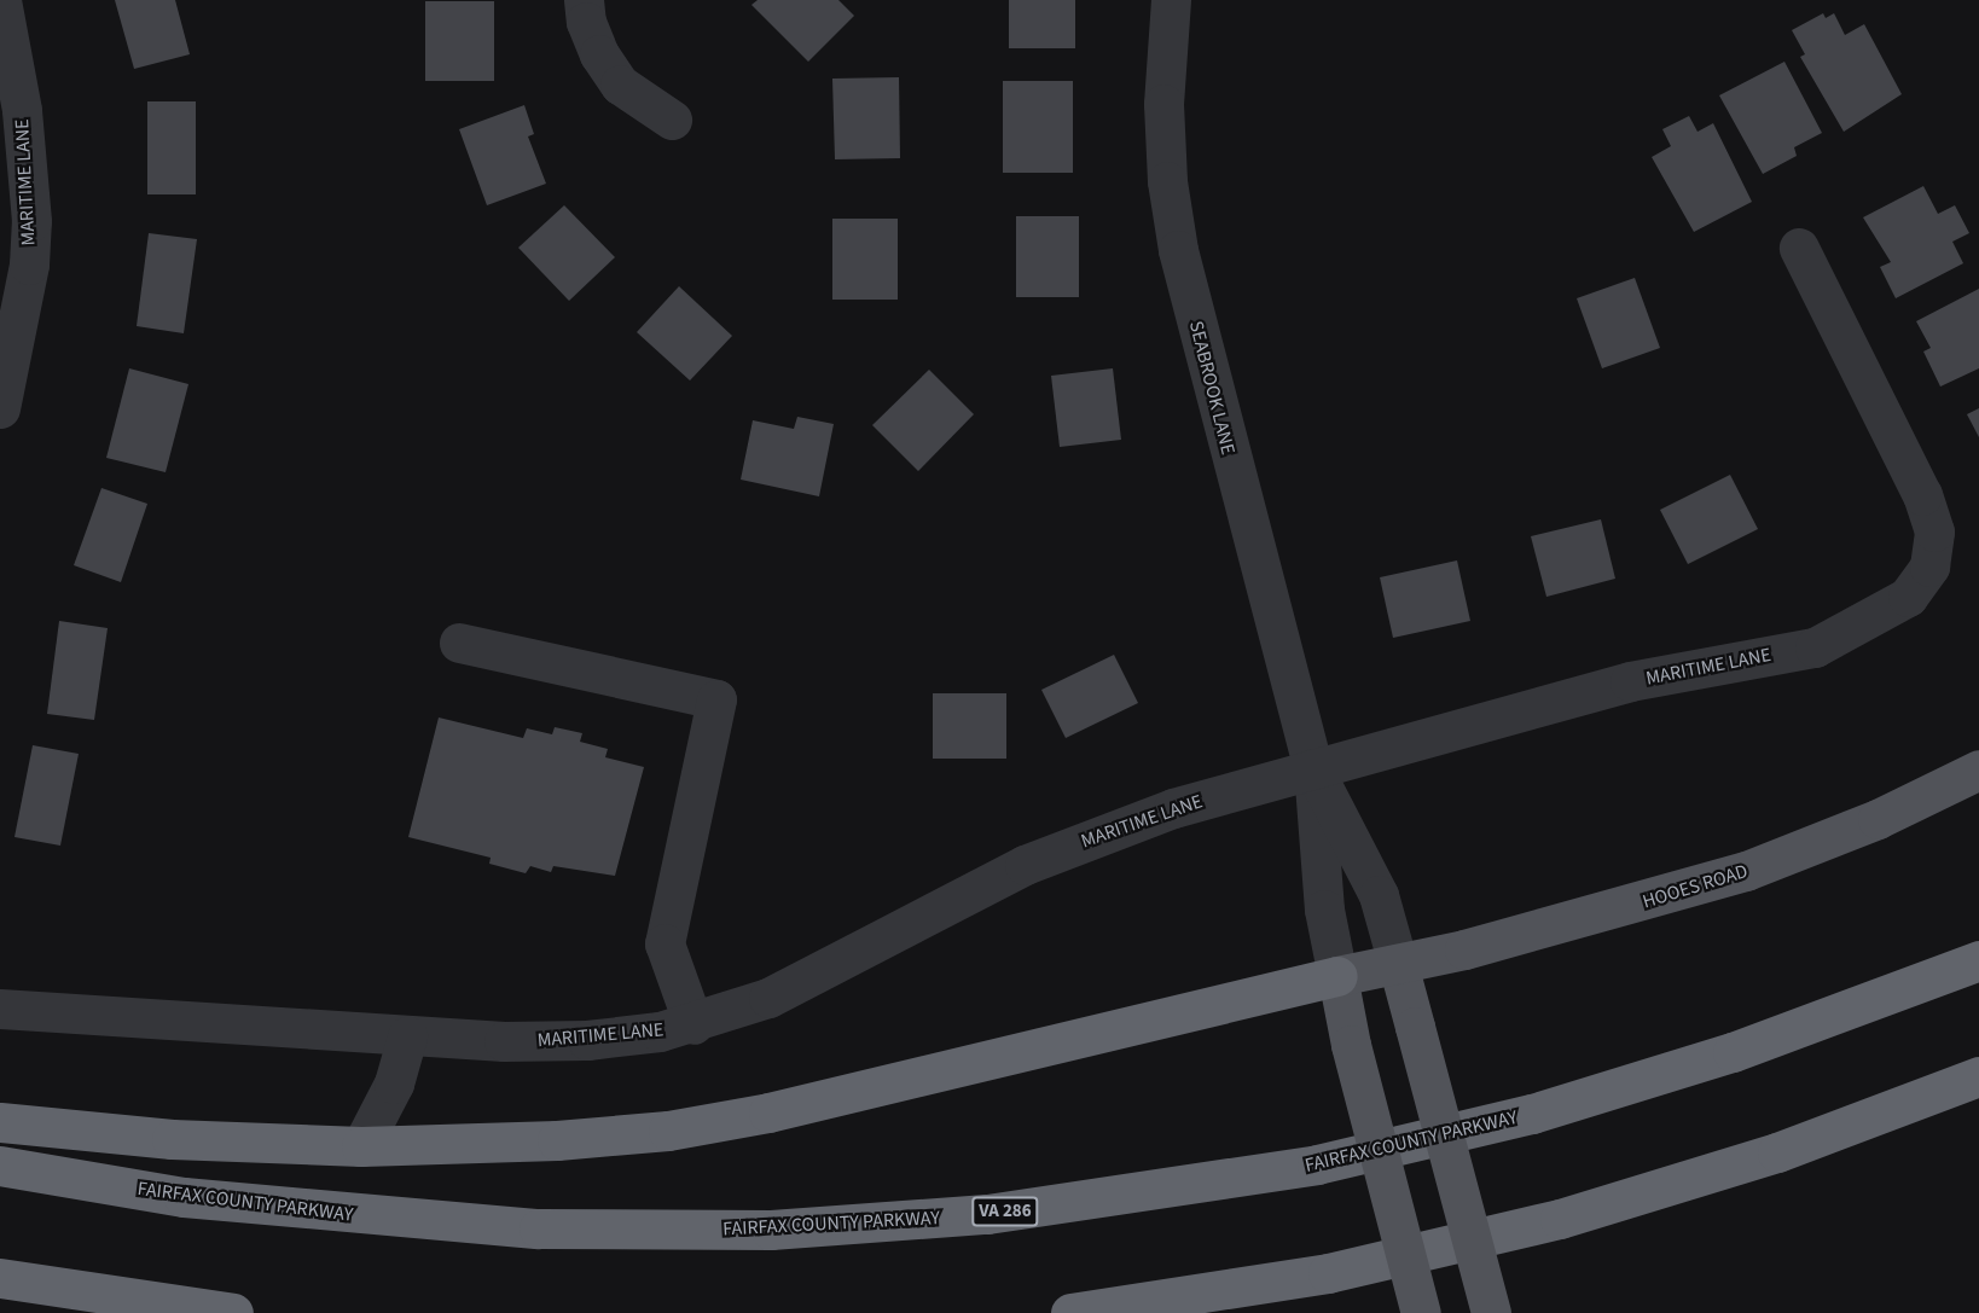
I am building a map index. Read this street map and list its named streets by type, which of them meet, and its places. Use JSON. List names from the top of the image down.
{
  "streets": {
    "highway": ["FAIRFAX COUNTY PARKWAY", "VA 286"],
    "main road": ["HOOES ROAD"],
    "street": ["MARITIME LANE", "SEABROOK LANE"]
  },
  "crossings": [
    ["MARITIME LANE", "SEABROOK LANE"],
    ["SEABROOK LANE", "HOOES ROAD"]
  ]
}
